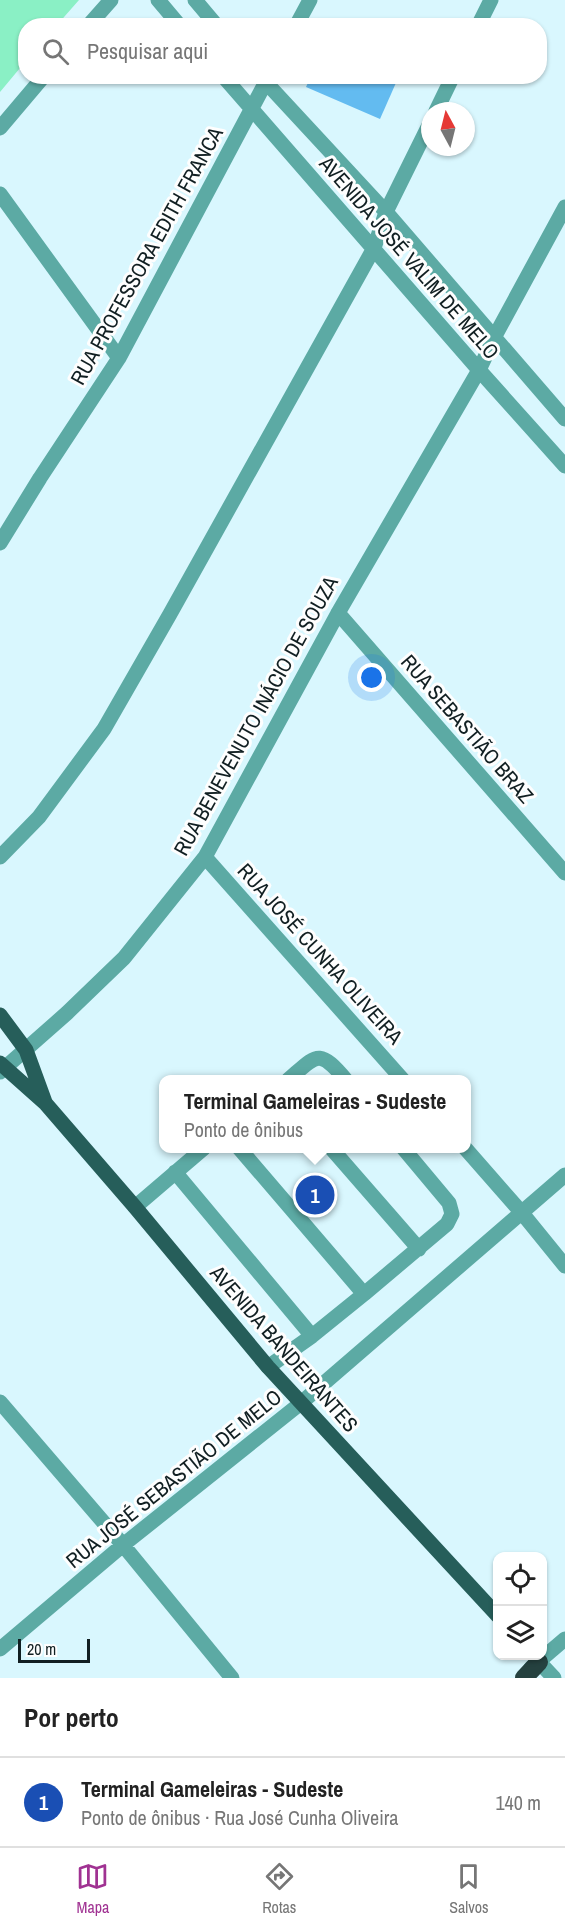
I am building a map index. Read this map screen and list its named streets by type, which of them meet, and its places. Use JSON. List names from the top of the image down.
{
  "streets": {
    "main road": ["AVENIDA BANDEIRANTES"],
    "street": [
      "RUA PROFESSORA EDITH FRANCA",
      "AVENIDA JOSÉ VALIM DE MELO",
      "RUA BENEVENUTO INÁCIO DE SOUZA",
      "RUA SEBASTIÃO BRAZ",
      "RUA JOSÉ CUNHA OLIVEIRA",
      "RUA JOSÉ SEBASTIÃO DE MELO"
    ]
  },
  "crossings": [
    ["RUA PROFESSORA EDITH FRANCA", "AVENIDA JOSÉ VALIM DE MELO"],
    ["AVENIDA JOSÉ VALIM DE MELO", "RUA BENEVENUTO INÁCIO DE SOUZA"],
    ["RUA BENEVENUTO INÁCIO DE SOUZA", "RUA SEBASTIÃO BRAZ"],
    ["RUA BENEVENUTO INÁCIO DE SOUZA", "RUA JOSÉ CUNHA OLIVEIRA"],
    ["RUA BENEVENUTO INÁCIO DE SOUZA", "AVENIDA BANDEIRANTES"],
    ["AVENIDA BANDEIRANTES", "RUA JOSÉ SEBASTIÃO DE MELO"]
  ],
  "scale_bar": "20 m",
  "north": "top",
  "page": {
    "search": "Pesquisar aqui",
    "popup": ["Terminal Gameleiras - Sudeste", "Ponto de ônibus"],
    "pins": "1",
    "scale": "20 m",
    "heading": "Por perto",
    "list": [
      {
        "mark": "1",
        "name": "Terminal Gameleiras - Sudeste",
        "note": "Ponto de ônibus · Rua José Cunha Oliveira",
        "value": "140 m"
      }
    ],
    "nav": ["Mapa", "Rotas", "Salvos"]
  }
}
